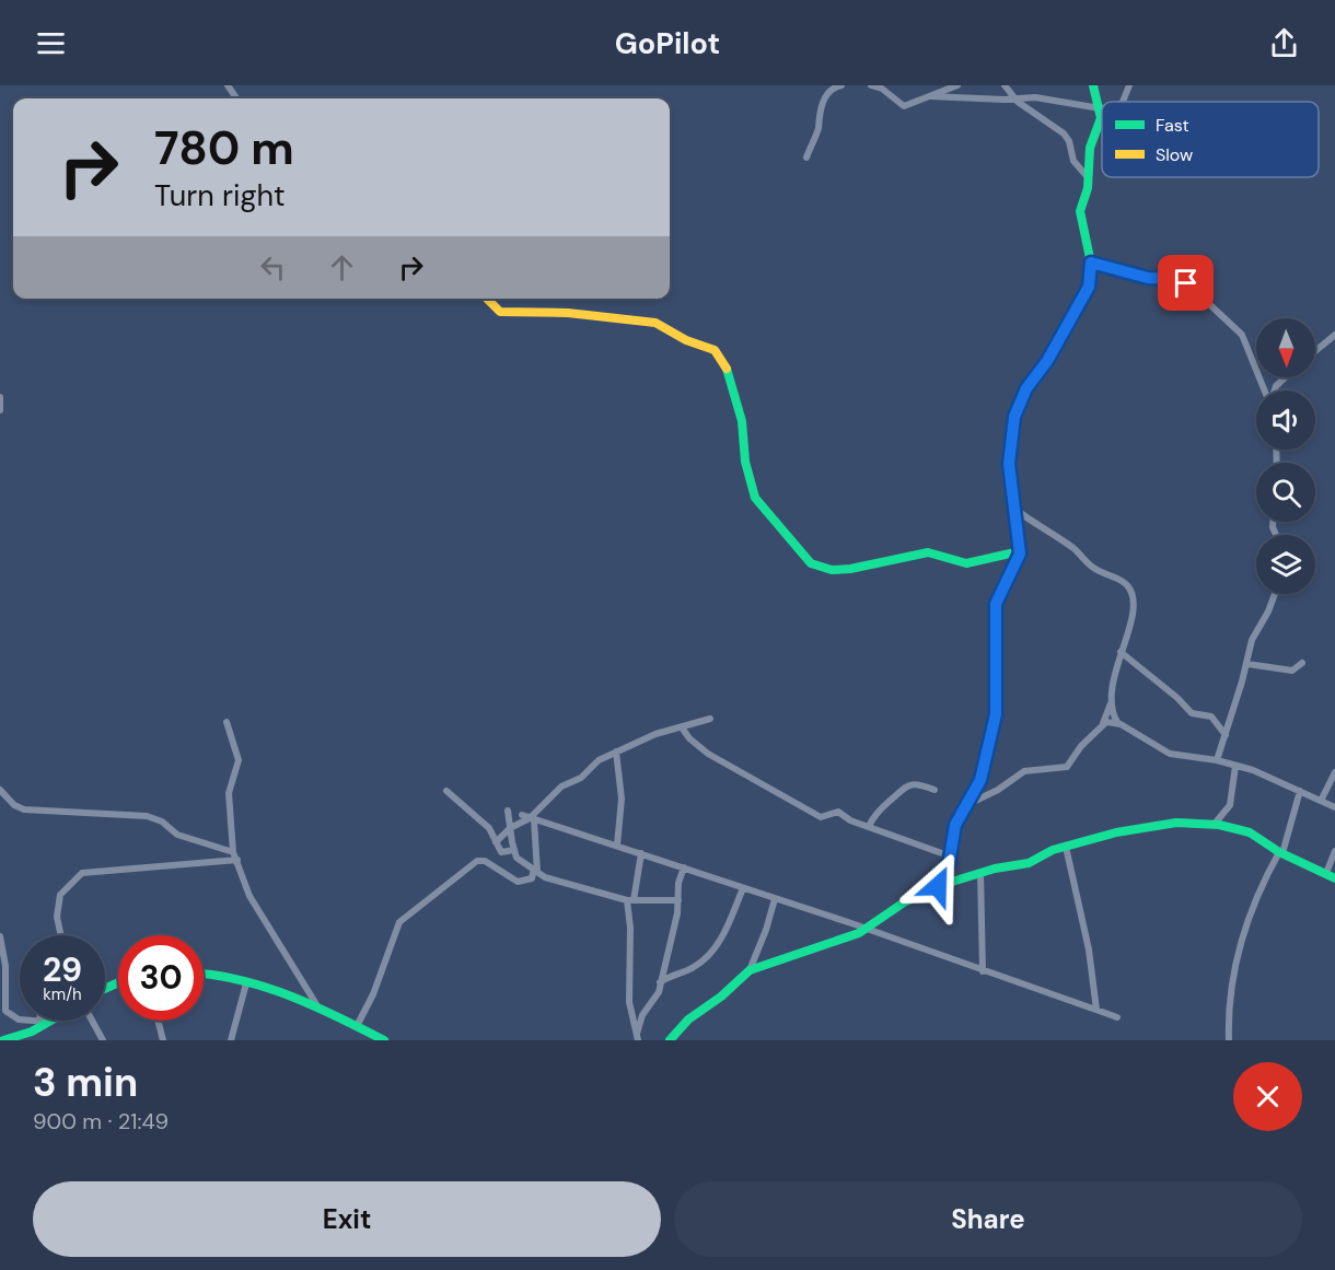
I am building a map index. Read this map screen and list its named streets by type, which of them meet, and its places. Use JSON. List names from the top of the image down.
{
  "legend": ["Fast", "Slow"],
  "north": "bottom",
  "page": {
    "header": "GoPilot",
    "turn": ["780 m", "Turn right"],
    "speed": "29 km/h",
    "limit": "30",
    "heading": ["3 min", "900 m · 21:49"],
    "buttons": ["Exit", "Share"]
  }
}
